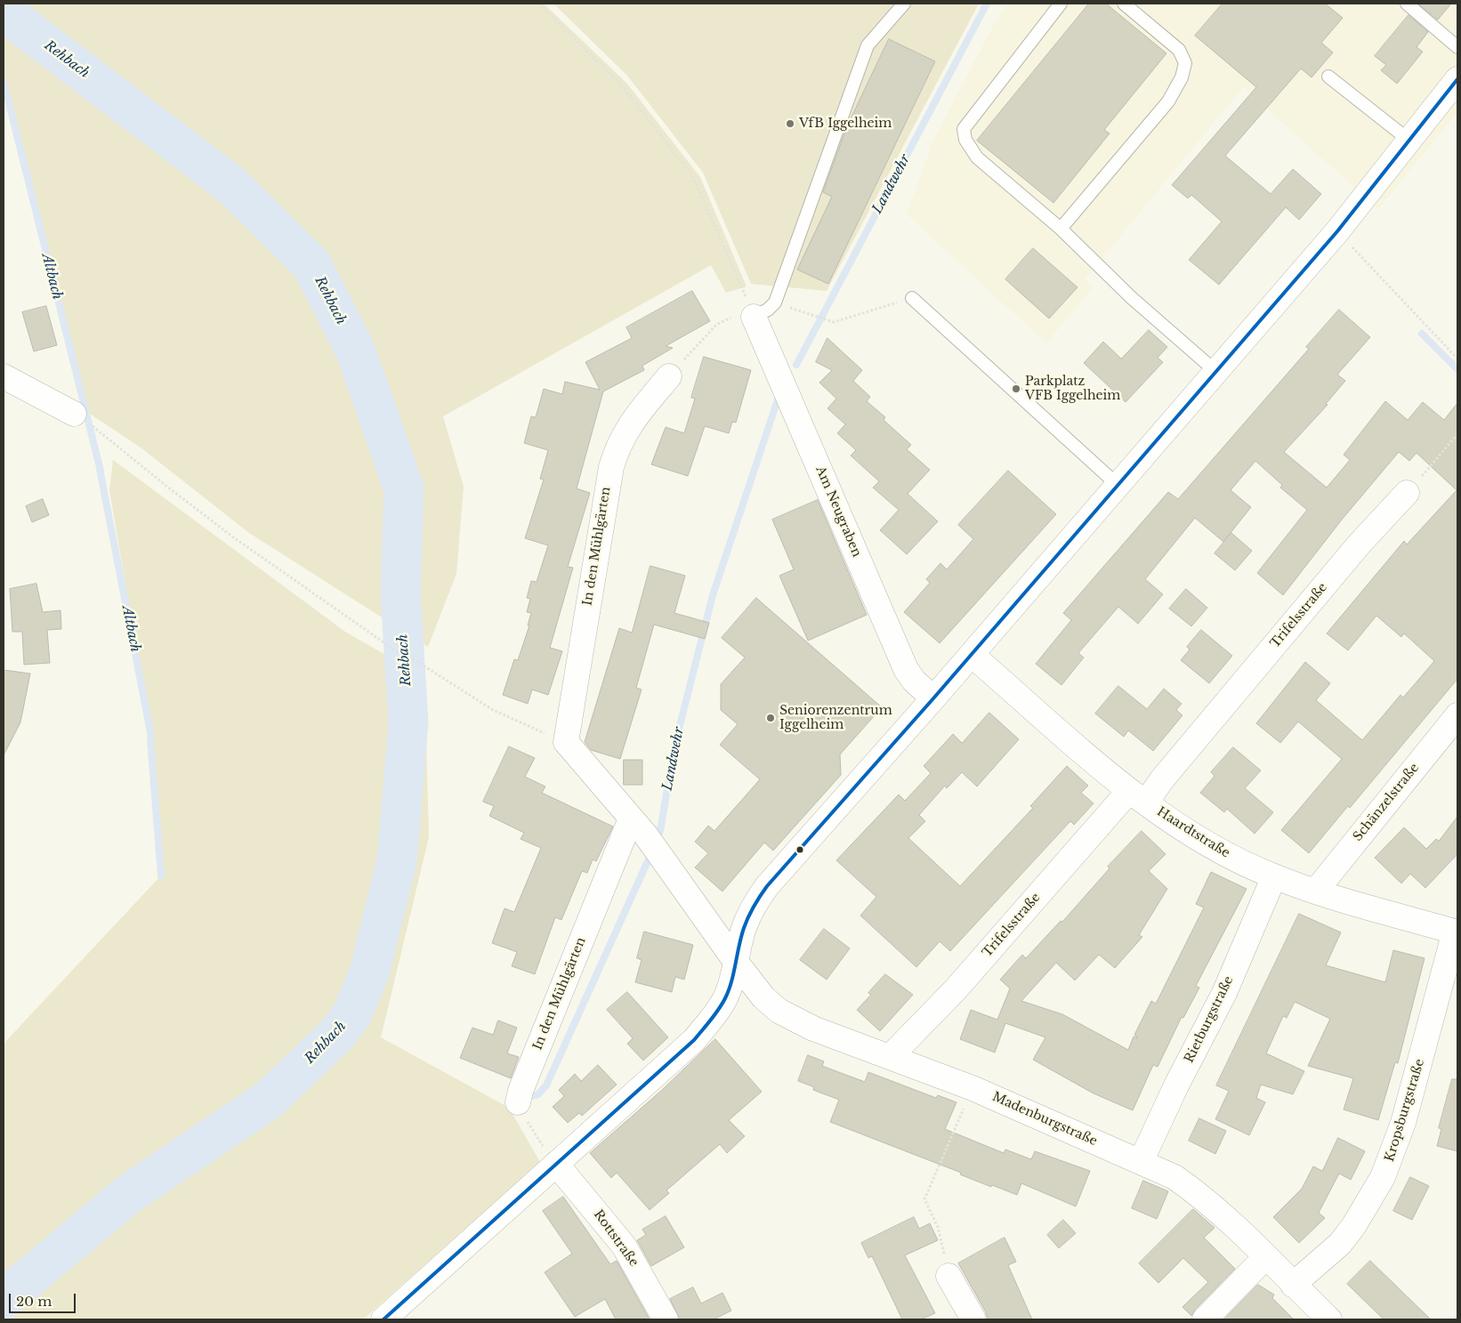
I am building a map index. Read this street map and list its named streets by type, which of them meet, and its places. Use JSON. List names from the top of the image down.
{
  "streets": {
    "street": [
      "Am Neugraben",
      "In den Mühlgärten",
      "Trifelsstraße",
      "Schänzelstraße",
      "Haardtstraße",
      "Rietburgstraße",
      "Kropsburgstraße",
      "Madenburgstraße",
      "Rottstraße"
    ]
  },
  "crossings": [
    ["Trifelsstraße", "Haardtstraße"],
    ["Trifelsstraße", "Madenburgstraße"],
    ["Schänzelstraße", "Haardtstraße"],
    ["Haardtstraße", "Rietburgstraße"],
    ["Haardtstraße", "Kropsburgstraße"],
    ["Rietburgstraße", "Madenburgstraße"],
    ["Kropsburgstraße", "Madenburgstraße"]
  ],
  "water": ["Rehbach", "Landwehr", "Altbach"],
  "places": ["VfB Iggelheim", "Parkplatz VFB Iggelheim", "Seniorenzentrum Iggelheim"],
  "scale_bar": "20 m"
}
